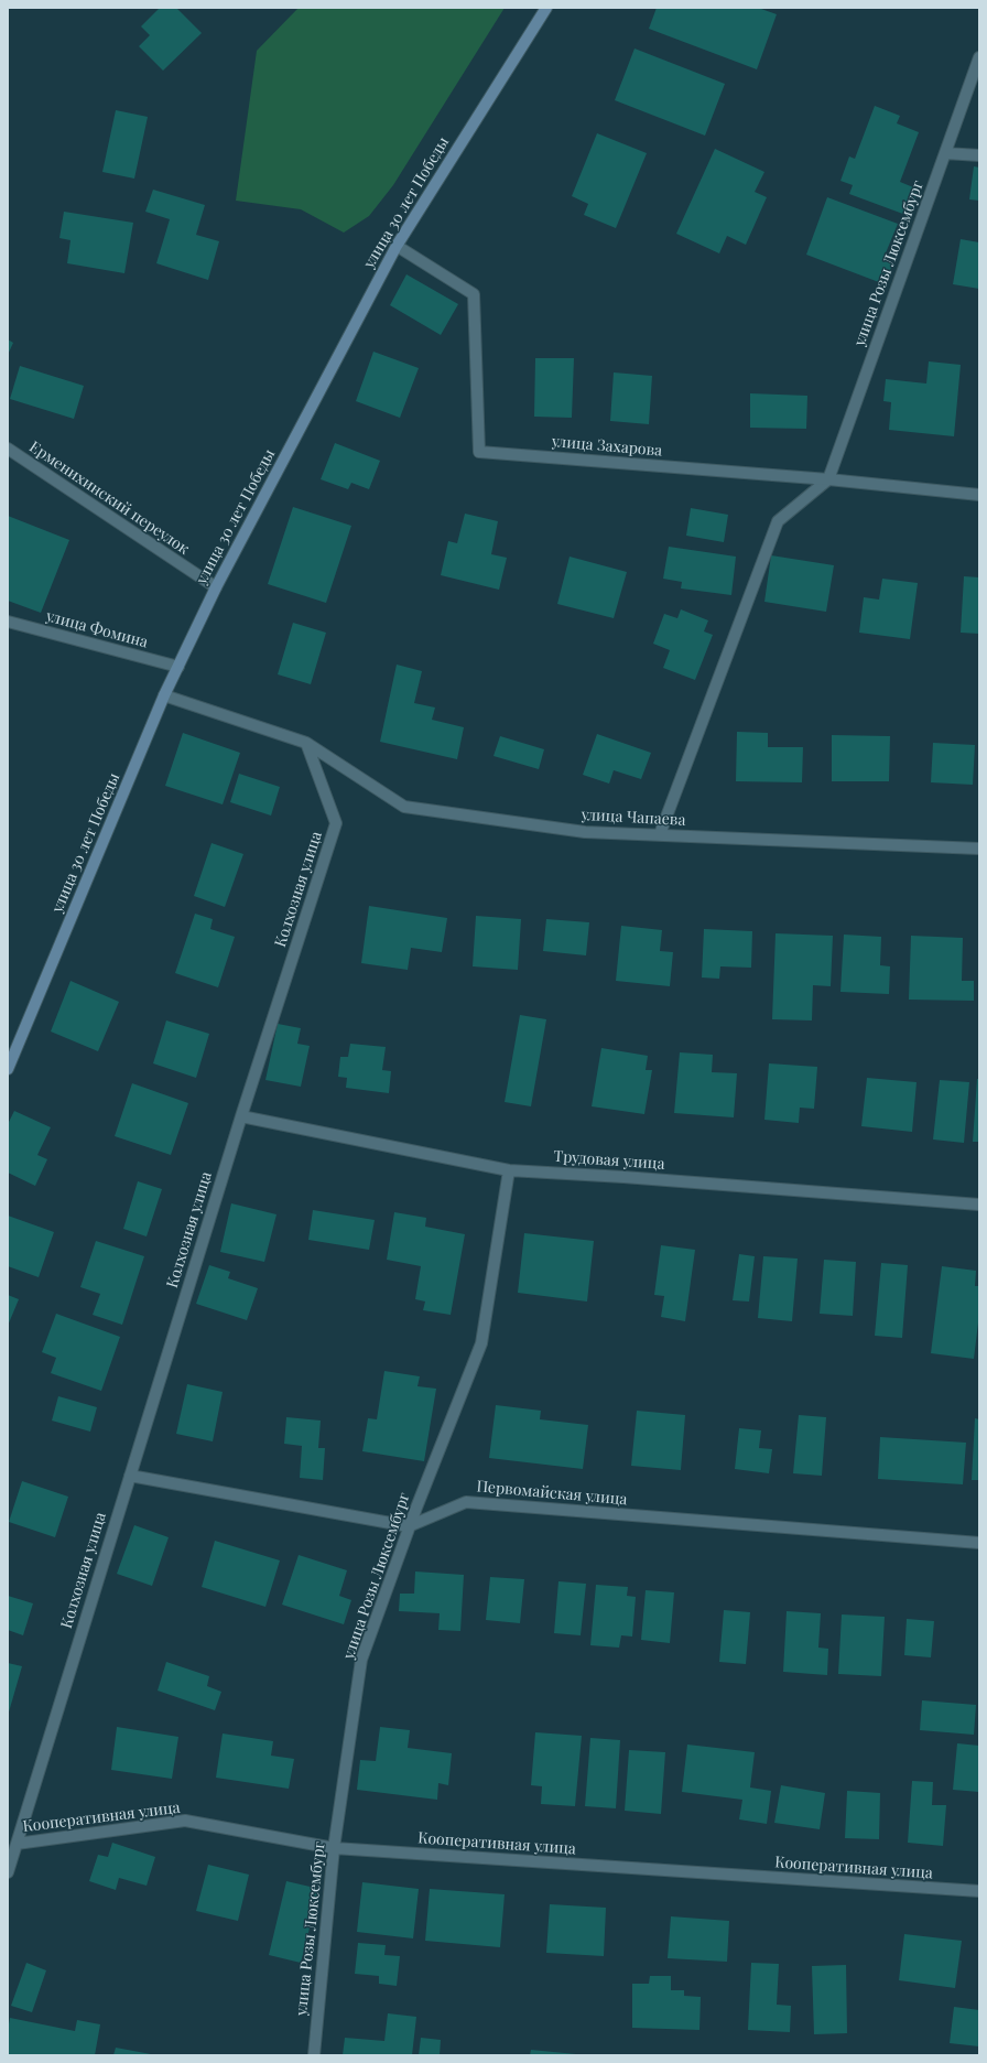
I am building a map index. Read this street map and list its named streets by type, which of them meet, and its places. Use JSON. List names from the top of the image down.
{
  "streets": {
    "main road": ["улица 30 лет Победы"],
    "street": [
      "улица Розы Люксембург",
      "улица Захарова",
      "Ерменихинский переулок",
      "улица Фомина",
      "улица Чапаева",
      "Колхозная улица",
      "Трудовая улица",
      "Первомайская улица",
      "Кооперативная улица"
    ]
  },
  "crossings": [
    ["улица 30 лет Победы", "улица Захарова"],
    ["улица 30 лет Победы", "Ерменихинский переулок"],
    ["улица 30 лет Победы", "улица Фомина"],
    ["улица Розы Люксембург", "улица Захарова"],
    ["улица Розы Люксембург", "Трудовая улица"],
    ["улица Розы Люксембург", "Первомайская улица"],
    ["улица Розы Люксембург", "Кооперативная улица"],
    ["улица Чапаева", "Колхозная улица"],
    ["Колхозная улица", "Трудовая улица"],
    ["Колхозная улица", "Кооперативная улица"]
  ]
}
